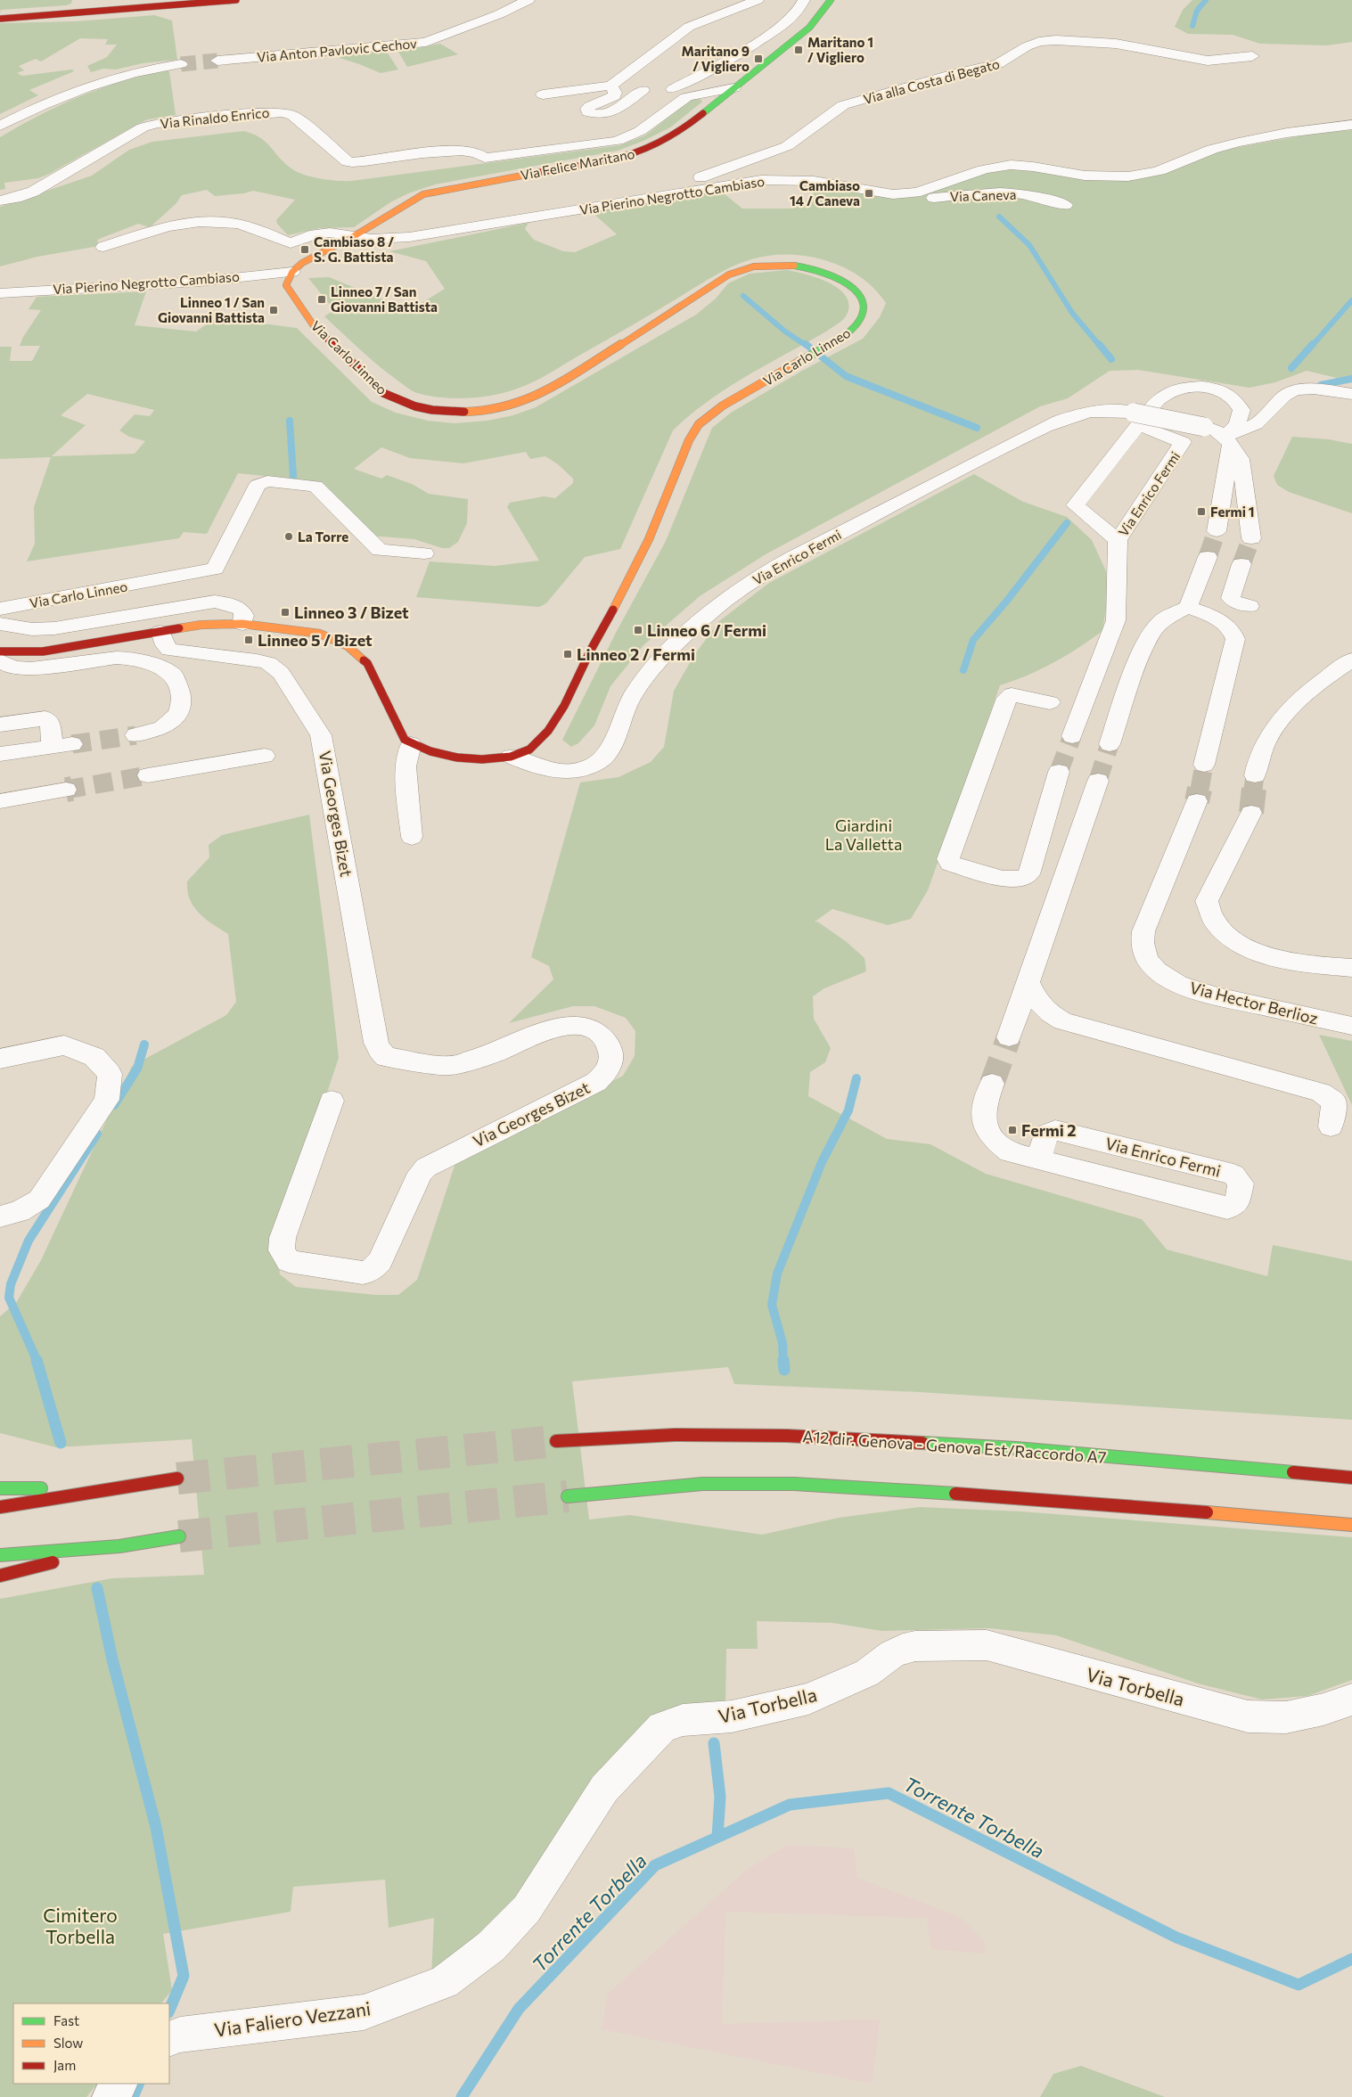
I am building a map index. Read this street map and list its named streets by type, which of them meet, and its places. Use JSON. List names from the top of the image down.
{
  "streets": {
    "main road": ["Via Felice Maritano", "Via Carlo Linneo", "A12 dir. Genova - Genova Est/Raccordo A7"],
    "street": [
      "Via Anton Pavlovic Cechov",
      "Via alla Costa di Begato",
      "Via Rinaldo Enrico",
      "Via Pierino Negrotto Cambiaso",
      "Via Caneva",
      "Via Enrico Fermi",
      "Via Georges Bizet",
      "Via Hector Berlioz",
      "Via Torbella",
      "Via Faliero Vezzani"
    ]
  },
  "crossings": [
    ["Via alla Costa di Begato", "Via Pierino Negrotto Cambiaso"],
    ["Via Rinaldo Enrico", "Via Felice Maritano"],
    ["Via Felice Maritano", "Via Pierino Negrotto Cambiaso"],
    ["Via Felice Maritano", "Via Carlo Linneo"],
    ["Via Pierino Negrotto Cambiaso", "Via Caneva"],
    ["Via Pierino Negrotto Cambiaso", "Via Carlo Linneo"],
    ["Via Carlo Linneo", "Via Enrico Fermi"],
    ["Via Torbella", "Via Faliero Vezzani"]
  ],
  "water": ["Torrente Torbella"],
  "parks": ["Giardini La Valletta", "Cimitero Torbella"],
  "places": {
    "transit": [
      "Maritano 1 / Vigliero",
      "Maritano 9 / Vigliero",
      "Cambiaso 14 / Caneva",
      "Cambiaso 8 / S. G. Battista",
      "Linneo 7 / San Giovanni Battista",
      "Linneo 1 / San Giovanni Battista",
      "Fermi 1",
      "Linneo 3 / Bizet",
      "Linneo 6 / Fermi",
      "Linneo 5 / Bizet",
      "Linneo 2 / Fermi",
      "Fermi 2"
    ],
    "other": ["La Torre"]
  },
  "legend": ["Fast", "Slow", "Jam"]
}
